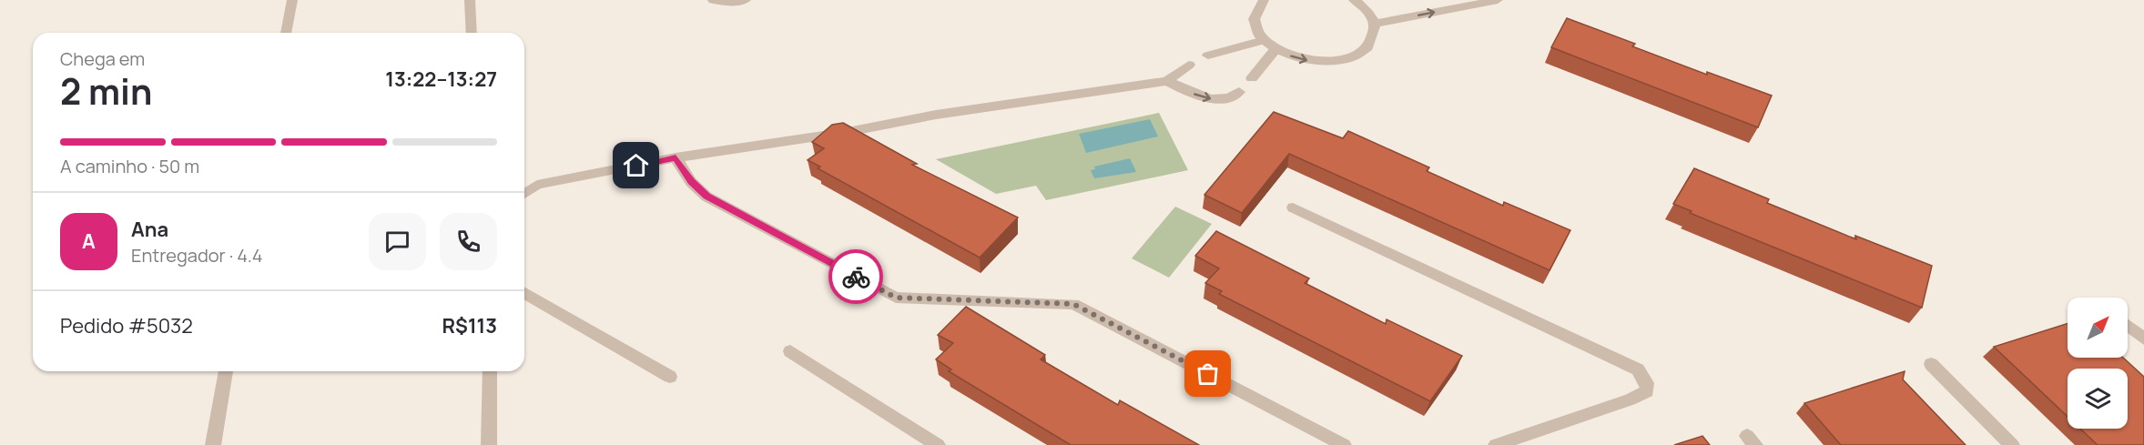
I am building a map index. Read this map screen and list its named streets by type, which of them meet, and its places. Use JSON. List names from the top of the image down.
{
  "north": "top right",
  "page": {
    "heading": ["2 min", "Chega em", "13:22–13:27"],
    "panel": [
      "Ana",
      "Entregador · 4.4",
      "Pedido #5032",
      "R$113"
    ],
    "bar": "A caminho · 50 m",
    "round": "A"
  }
}
